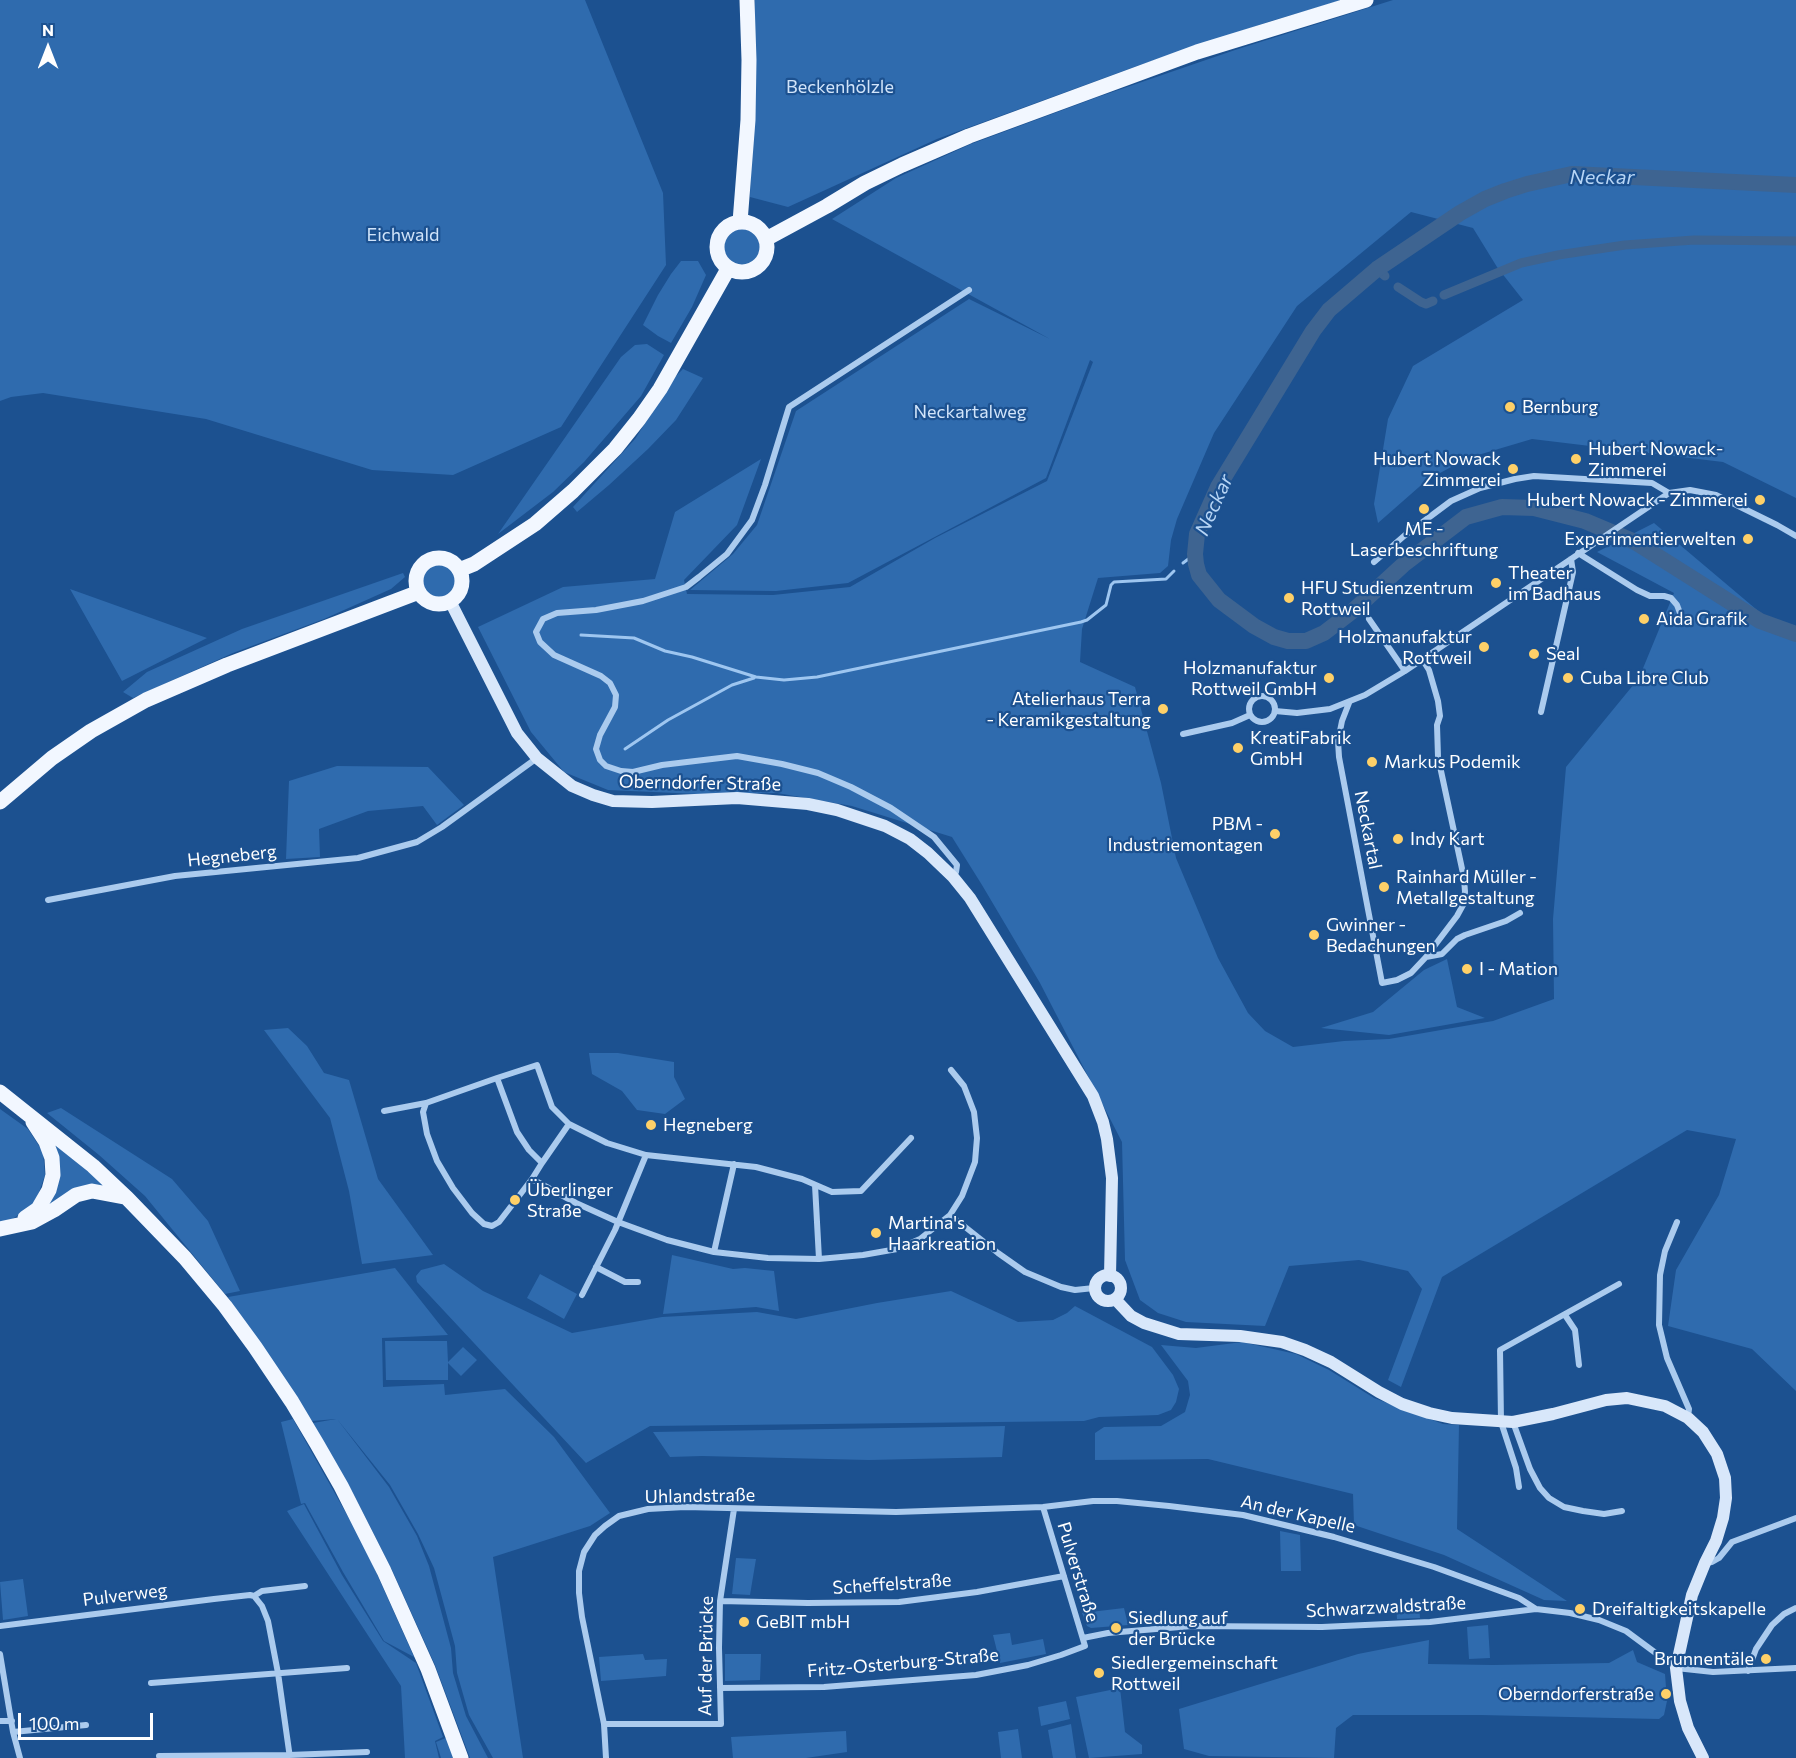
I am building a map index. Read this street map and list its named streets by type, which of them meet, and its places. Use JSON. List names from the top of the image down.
{
  "streets": {
    "street": [
      "Oberndorfer Straße",
      "Neckartal",
      "Hegneberg",
      "Uhlandstraße",
      "An der Kapelle",
      "Pulverstraße",
      "Scheffelstraße",
      "Pulverweg",
      "Schwarzwaldstraße",
      "Auf der Brücke",
      "Fritz-Osterburg-Straße"
    ]
  },
  "crossings": [
    ["Oberndorfer Straße", "Hegneberg"],
    ["Uhlandstraße", "An der Kapelle"],
    ["Uhlandstraße", "Pulverstraße"],
    ["Uhlandstraße", "Auf der Brücke"],
    ["An der Kapelle", "Pulverstraße"],
    ["An der Kapelle", "Schwarzwaldstraße"],
    ["Pulverstraße", "Scheffelstraße"],
    ["Pulverstraße", "Schwarzwaldstraße"],
    ["Pulverstraße", "Fritz-Osterburg-Straße"],
    ["Scheffelstraße", "Auf der Brücke"],
    ["Auf der Brücke", "Fritz-Osterburg-Straße"]
  ],
  "water": ["Neckar"],
  "parks": ["Beckenhölzle", "Eichwald", "Neckartalweg"],
  "places": [
    "Bernburg",
    "Hubert Nowack- Zimmerei",
    "Hubert Nowack Zimmerei",
    "Hubert Nowack - Zimmerei",
    "ME - Laserbeschriftung",
    "Experimentierwelten",
    "Theater im Badhaus",
    "HFU Studienzentrum Rottweil",
    "Aida Grafik",
    "Holzmanufaktur Rottweil",
    "Seal",
    "Holzmanufaktur Rottweil GmbH",
    "Cuba Libre Club",
    "Atelierhaus Terra - Keramikgestaltung",
    "KreatiFabrik GmbH",
    "Markus Podemik",
    "PBM - Industriemontagen",
    "Indy Kart",
    "Rainhard Müller - Metallgestaltung",
    "Gwinner - Bedachungen",
    "I - Mation",
    "Hegneberg",
    "Überlinger Straße",
    "Martina's Haarkreation",
    "Dreifaltigkeitskapelle",
    "GeBIT mbH",
    "Siedlung auf der Brücke",
    "Brunnentäle",
    "Siedlergemeinschaft Rottweil",
    "Oberndorferstraße"
  ],
  "scale_bar": "100 m",
  "north": "top"
}
